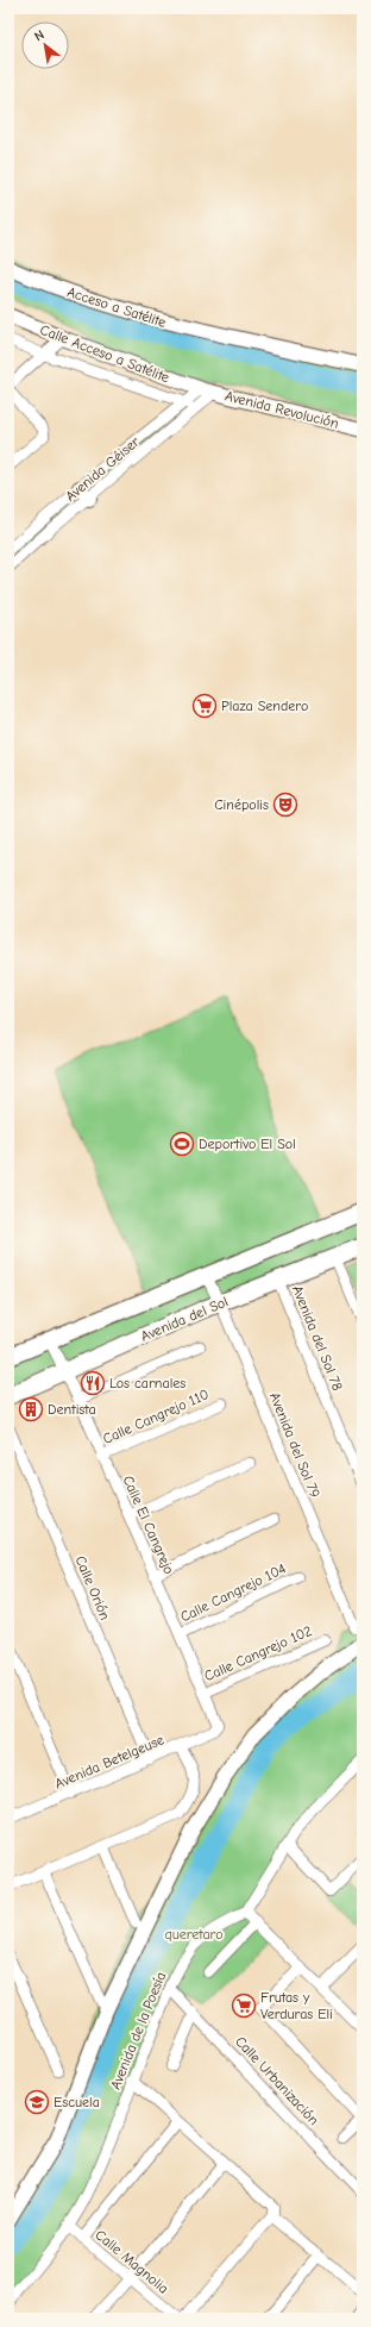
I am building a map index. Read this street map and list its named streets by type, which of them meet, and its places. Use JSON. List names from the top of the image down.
{
  "streets": {
    "main road": [
      "Acceso a Satélite",
      "Calle Acceso a Satélite",
      "Avenida Revolución",
      "Avenida del Sol"
    ],
    "street": [
      "Avenida Géiser",
      "Avenida del Sol 78",
      "Calle Cangrejo 110",
      "Avenida del Sol 79",
      "Calle El Cangrejo",
      "Calle Orión",
      "Calle Cangrejo 104",
      "Calle Cangrejo 102",
      "Avenida Betelgeuse",
      "Avenida de la Poesía",
      "Calle Urbanización",
      "Calle Magnolia"
    ]
  },
  "crossings": [
    ["Calle Acceso a Satélite", "Avenida Revolución"],
    ["Calle Acceso a Satélite", "Avenida Géiser"],
    ["Avenida Revolución", "Avenida Géiser"],
    ["Avenida del Sol", "Avenida del Sol 78"],
    ["Avenida del Sol", "Avenida del Sol 79"],
    ["Avenida del Sol", "Calle El Cangrejo"],
    ["Calle Cangrejo 110", "Calle El Cangrejo"],
    ["Calle El Cangrejo", "Calle Cangrejo 104"],
    ["Calle El Cangrejo", "Calle Cangrejo 102"],
    ["Calle El Cangrejo", "Avenida Betelgeuse"],
    ["Calle Orión", "Avenida Betelgeuse"],
    ["Avenida de la Poesía", "Calle Urbanización"],
    ["Avenida de la Poesía", "Calle Magnolia"]
  ],
  "parks": ["queretaro"],
  "places": {
    "supermarket": ["Plaza Sendero", "Frutas y Verduras Eli"],
    "theatre": ["Cinépolis"],
    "sports": ["Deportivo El Sol"],
    "restaurant": ["Los carnales"],
    "building": ["Dentista"],
    "school or university": ["Escuela"]
  },
  "north": "top left"
}
